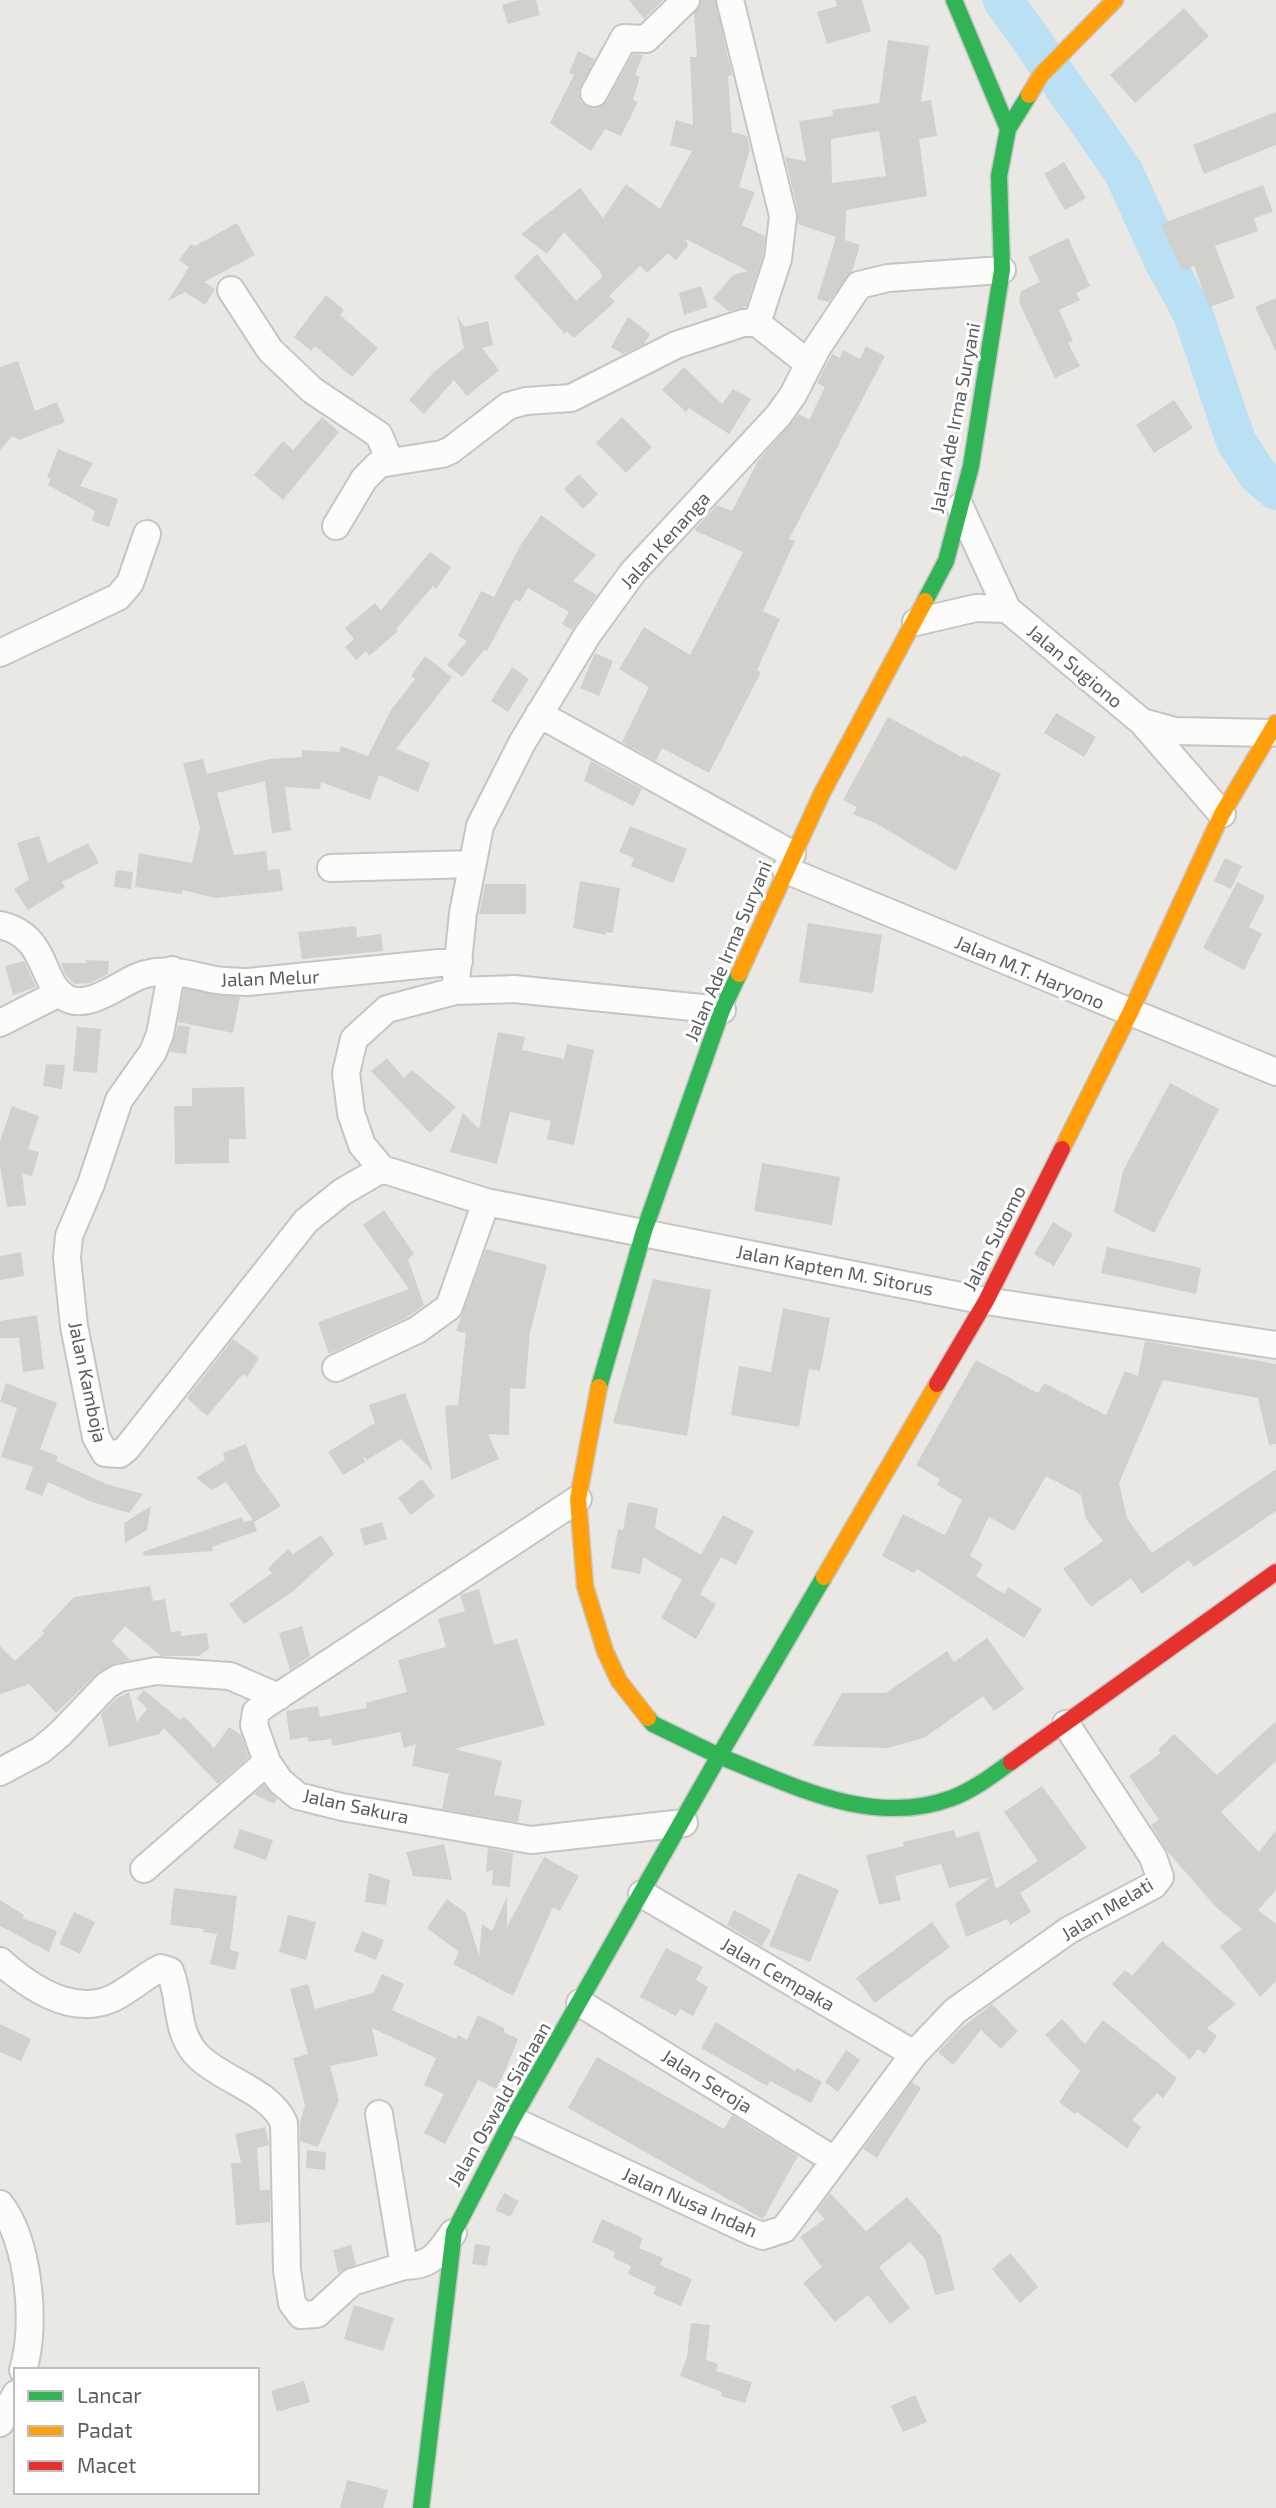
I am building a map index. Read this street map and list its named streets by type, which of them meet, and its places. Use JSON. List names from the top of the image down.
{
  "streets": {
    "main road": ["Jalan Ade Irma Suryani", "Jalan Sutomo", "Jalan Oswald Siahaan"],
    "street": [
      "Jalan Kenanga",
      "Jalan Sugiono",
      "Jalan M.T. Haryono",
      "Jalan Melur",
      "Jalan Kapten M. Sitorus",
      "Jalan Kamboja",
      "Jalan Sakura",
      "Jalan Melati",
      "Jalan Cempaka",
      "Jalan Seroja",
      "Jalan Nusa Indah"
    ]
  },
  "crossings": [
    ["Jalan Ade Irma Suryani", "Jalan Kenanga"],
    ["Jalan Ade Irma Suryani", "Jalan Sugiono"],
    ["Jalan Ade Irma Suryani", "Jalan M.T. Haryono"],
    ["Jalan Ade Irma Suryani", "Jalan Sutomo"],
    ["Jalan Ade Irma Suryani", "Jalan Kapten M. Sitorus"],
    ["Jalan Ade Irma Suryani", "Jalan Sakura"],
    ["Jalan Ade Irma Suryani", "Jalan Melati"],
    ["Jalan Ade Irma Suryani", "Jalan Oswald Siahaan"],
    ["Jalan Kenanga", "Jalan M.T. Haryono"],
    ["Jalan Kenanga", "Jalan Melur"],
    ["Jalan Sugiono", "Jalan Sutomo"],
    ["Jalan M.T. Haryono", "Jalan Sutomo"],
    ["Jalan Melur", "Jalan Kamboja"],
    ["Jalan Sutomo", "Jalan Kapten M. Sitorus"],
    ["Jalan Sutomo", "Jalan Oswald Siahaan"],
    ["Jalan Kapten M. Sitorus", "Jalan Kamboja"],
    ["Jalan Sakura", "Jalan Oswald Siahaan"],
    ["Jalan Melati", "Jalan Cempaka"],
    ["Jalan Melati", "Jalan Nusa Indah"],
    ["Jalan Cempaka", "Jalan Oswald Siahaan"],
    ["Jalan Cempaka", "Jalan Nusa Indah"],
    ["Jalan Seroja", "Jalan Oswald Siahaan"],
    ["Jalan Seroja", "Jalan Nusa Indah"],
    ["Jalan Oswald Siahaan", "Jalan Nusa Indah"]
  ],
  "legend": ["Lancar", "Padat", "Macet"]
}
